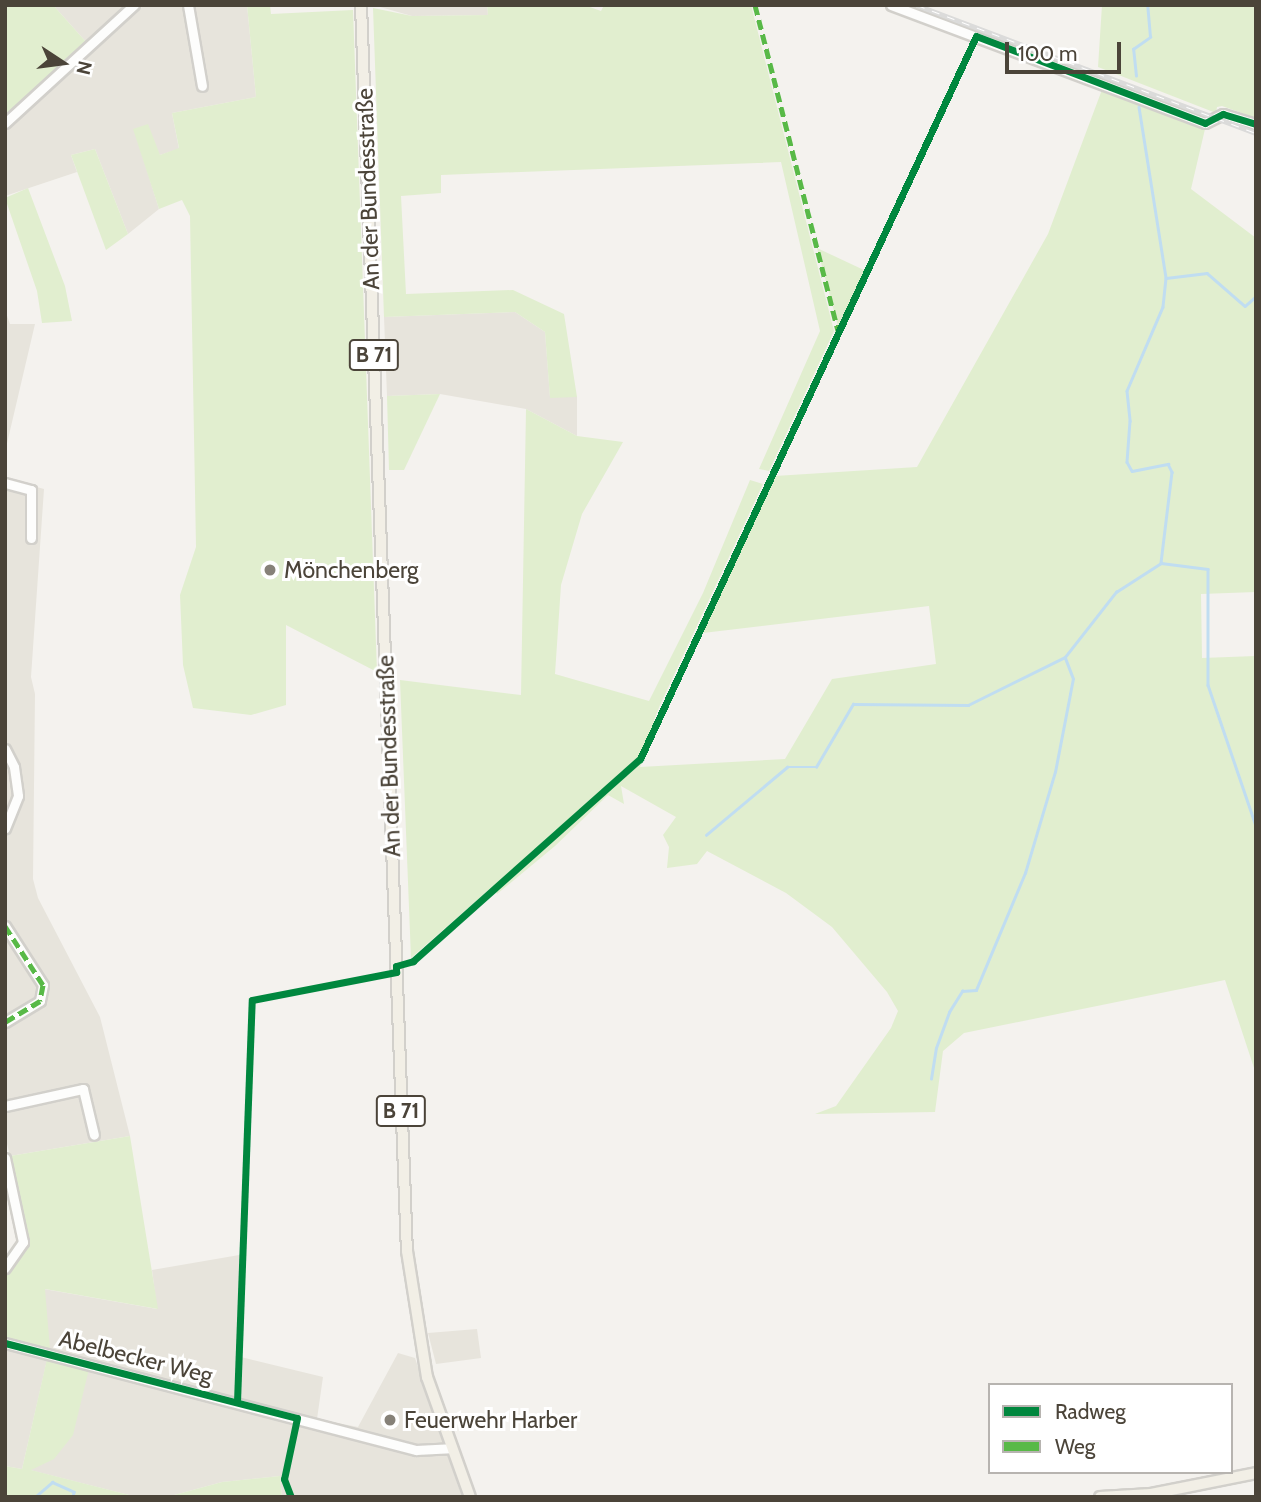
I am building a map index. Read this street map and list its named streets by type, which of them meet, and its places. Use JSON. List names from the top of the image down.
{
  "streets": {
    "main road": ["An der Bundesstraße", "B 71"],
    "street": ["Abelbecker Weg"]
  },
  "crossings": [
    ["An der Bundesstraße", "Abelbecker Weg"]
  ],
  "places": ["Mönchenberg", "Feuerwehr Harber"],
  "legend": ["Radweg", "Weg"],
  "scale_bar": "100 m",
  "north": "right"
}
